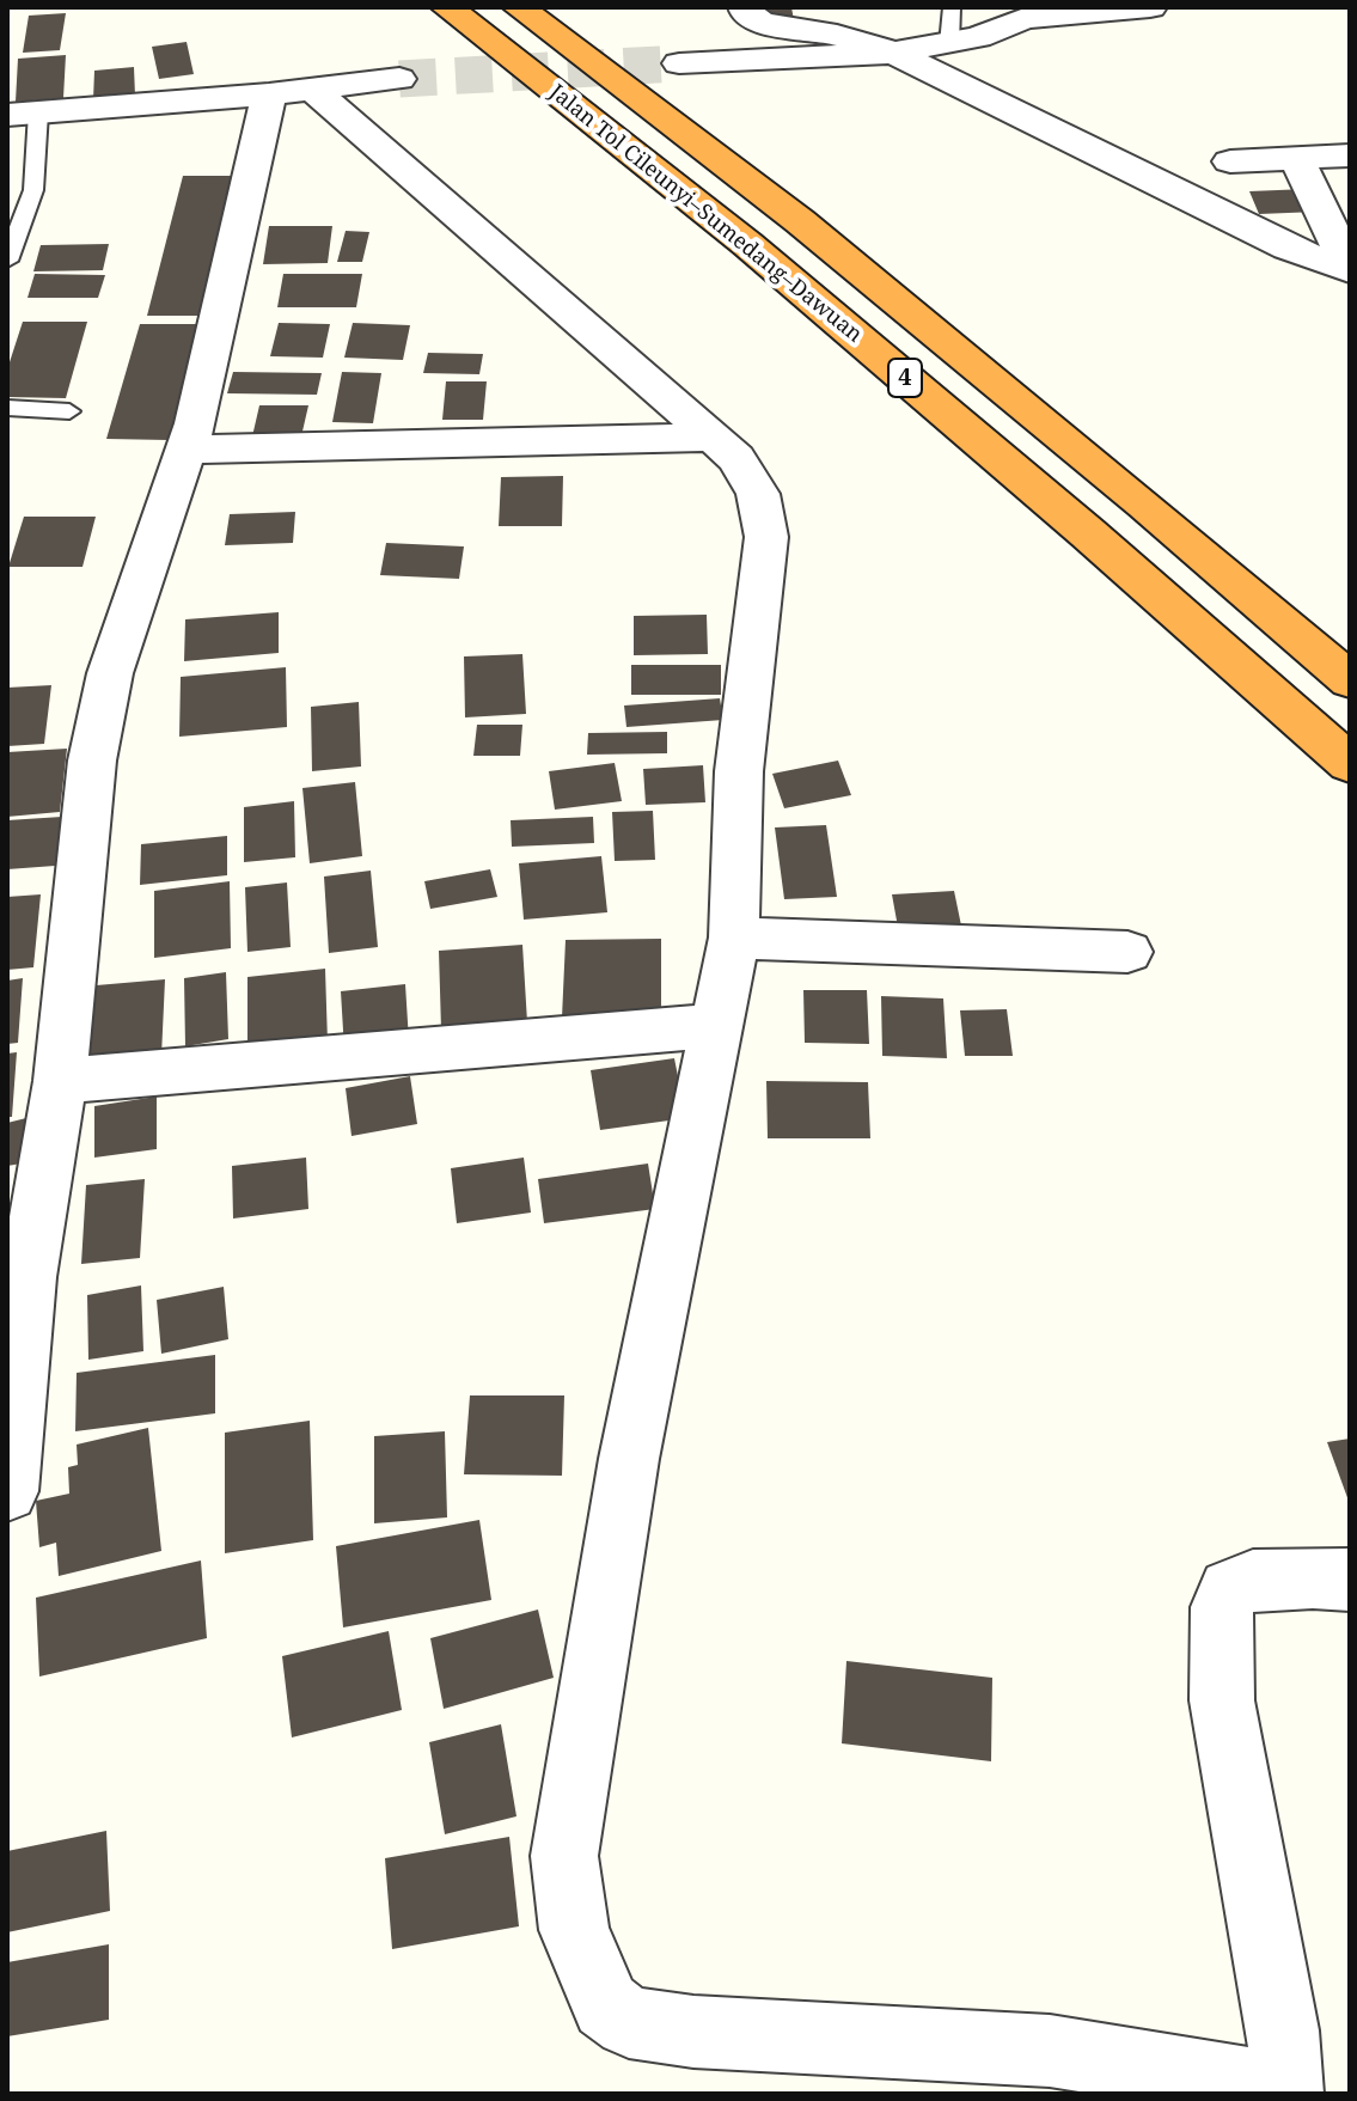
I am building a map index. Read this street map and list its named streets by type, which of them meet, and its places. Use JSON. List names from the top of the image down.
{
  "streets": {
    "highway": ["Jalan Tol Cileunyi–Sumedang–Dawuan", "4"]
  }
}
